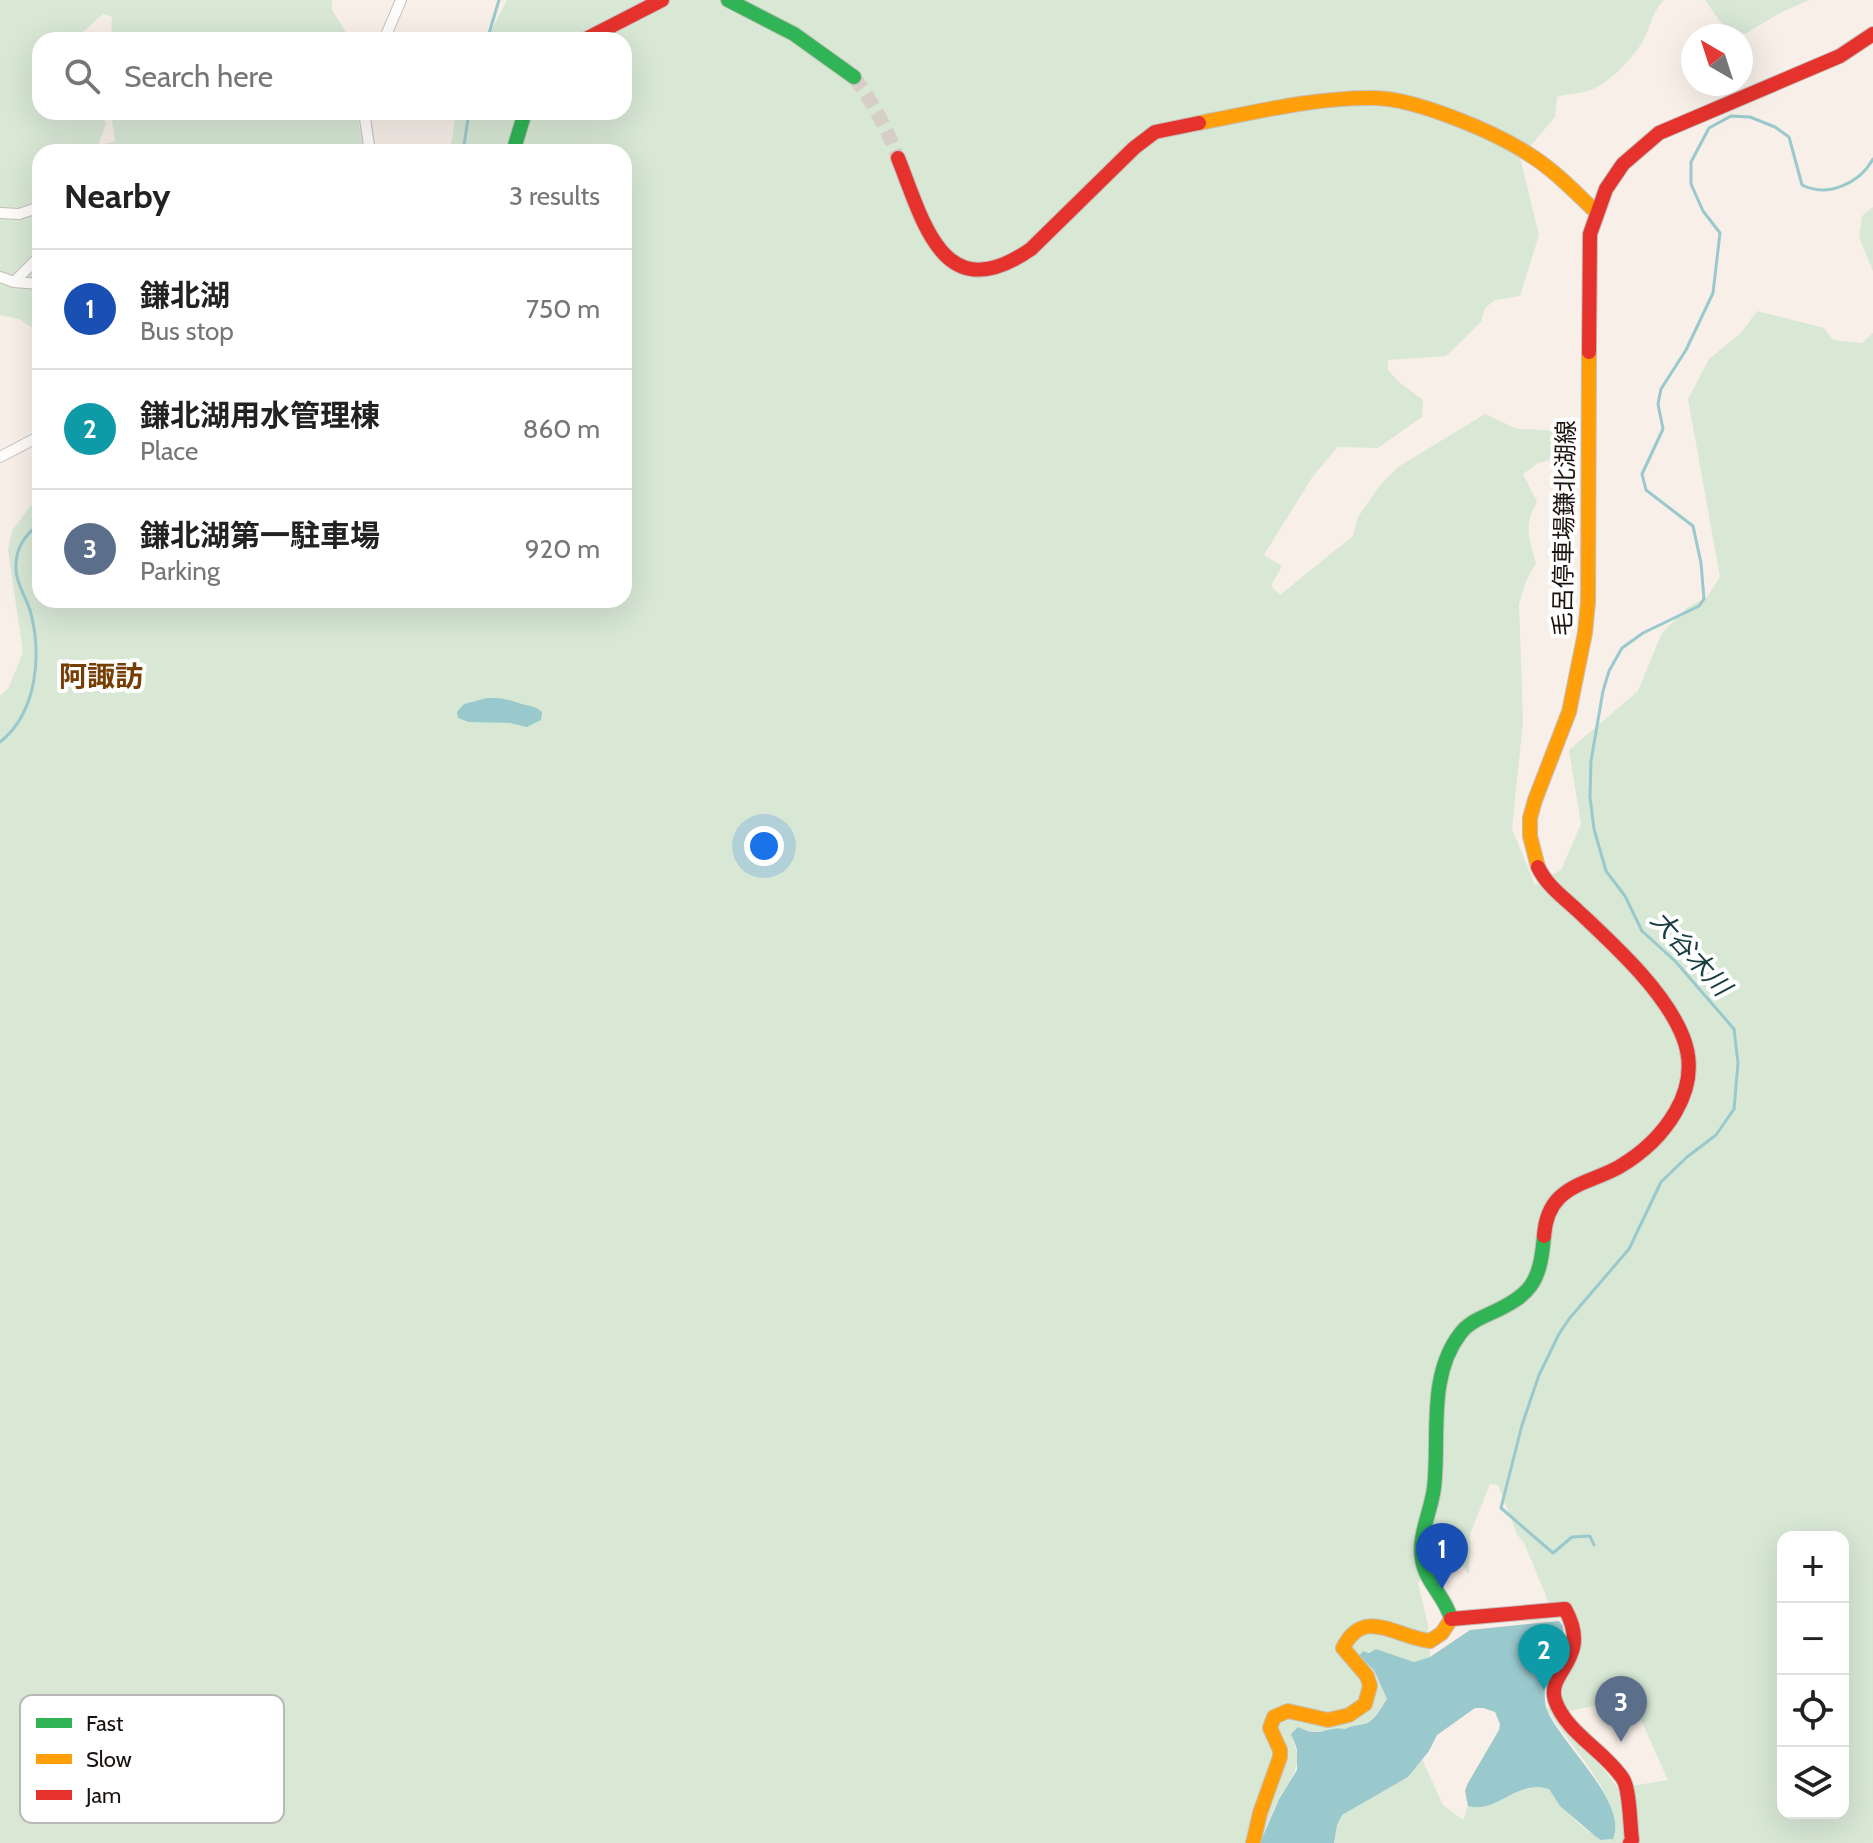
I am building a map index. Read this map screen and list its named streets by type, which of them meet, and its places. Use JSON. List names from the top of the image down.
{
  "streets": {
    "street": ["毛呂停車場鎌北湖線"]
  },
  "districts": ["阿諏訪"],
  "water": ["大谷木川"],
  "legend": ["Fast", "Slow", "Jam"],
  "north": "top left",
  "page": {
    "search": "Search here",
    "heading": ["Nearby", "3 results"],
    "list": [
      {
        "mark": "1",
        "name": "鎌北湖",
        "note": "Bus stop",
        "value": "750 m"
      },
      {
        "mark": "2",
        "name": "鎌北湖用水管理棟",
        "note": "Place",
        "value": "860 m"
      },
      {
        "mark": "3",
        "name": "鎌北湖第一駐車場",
        "note": "Parking",
        "value": "920 m"
      }
    ],
    "pins": ["1", "2", "3"],
    "map_buttons": ["+", "−"]
  }
}
